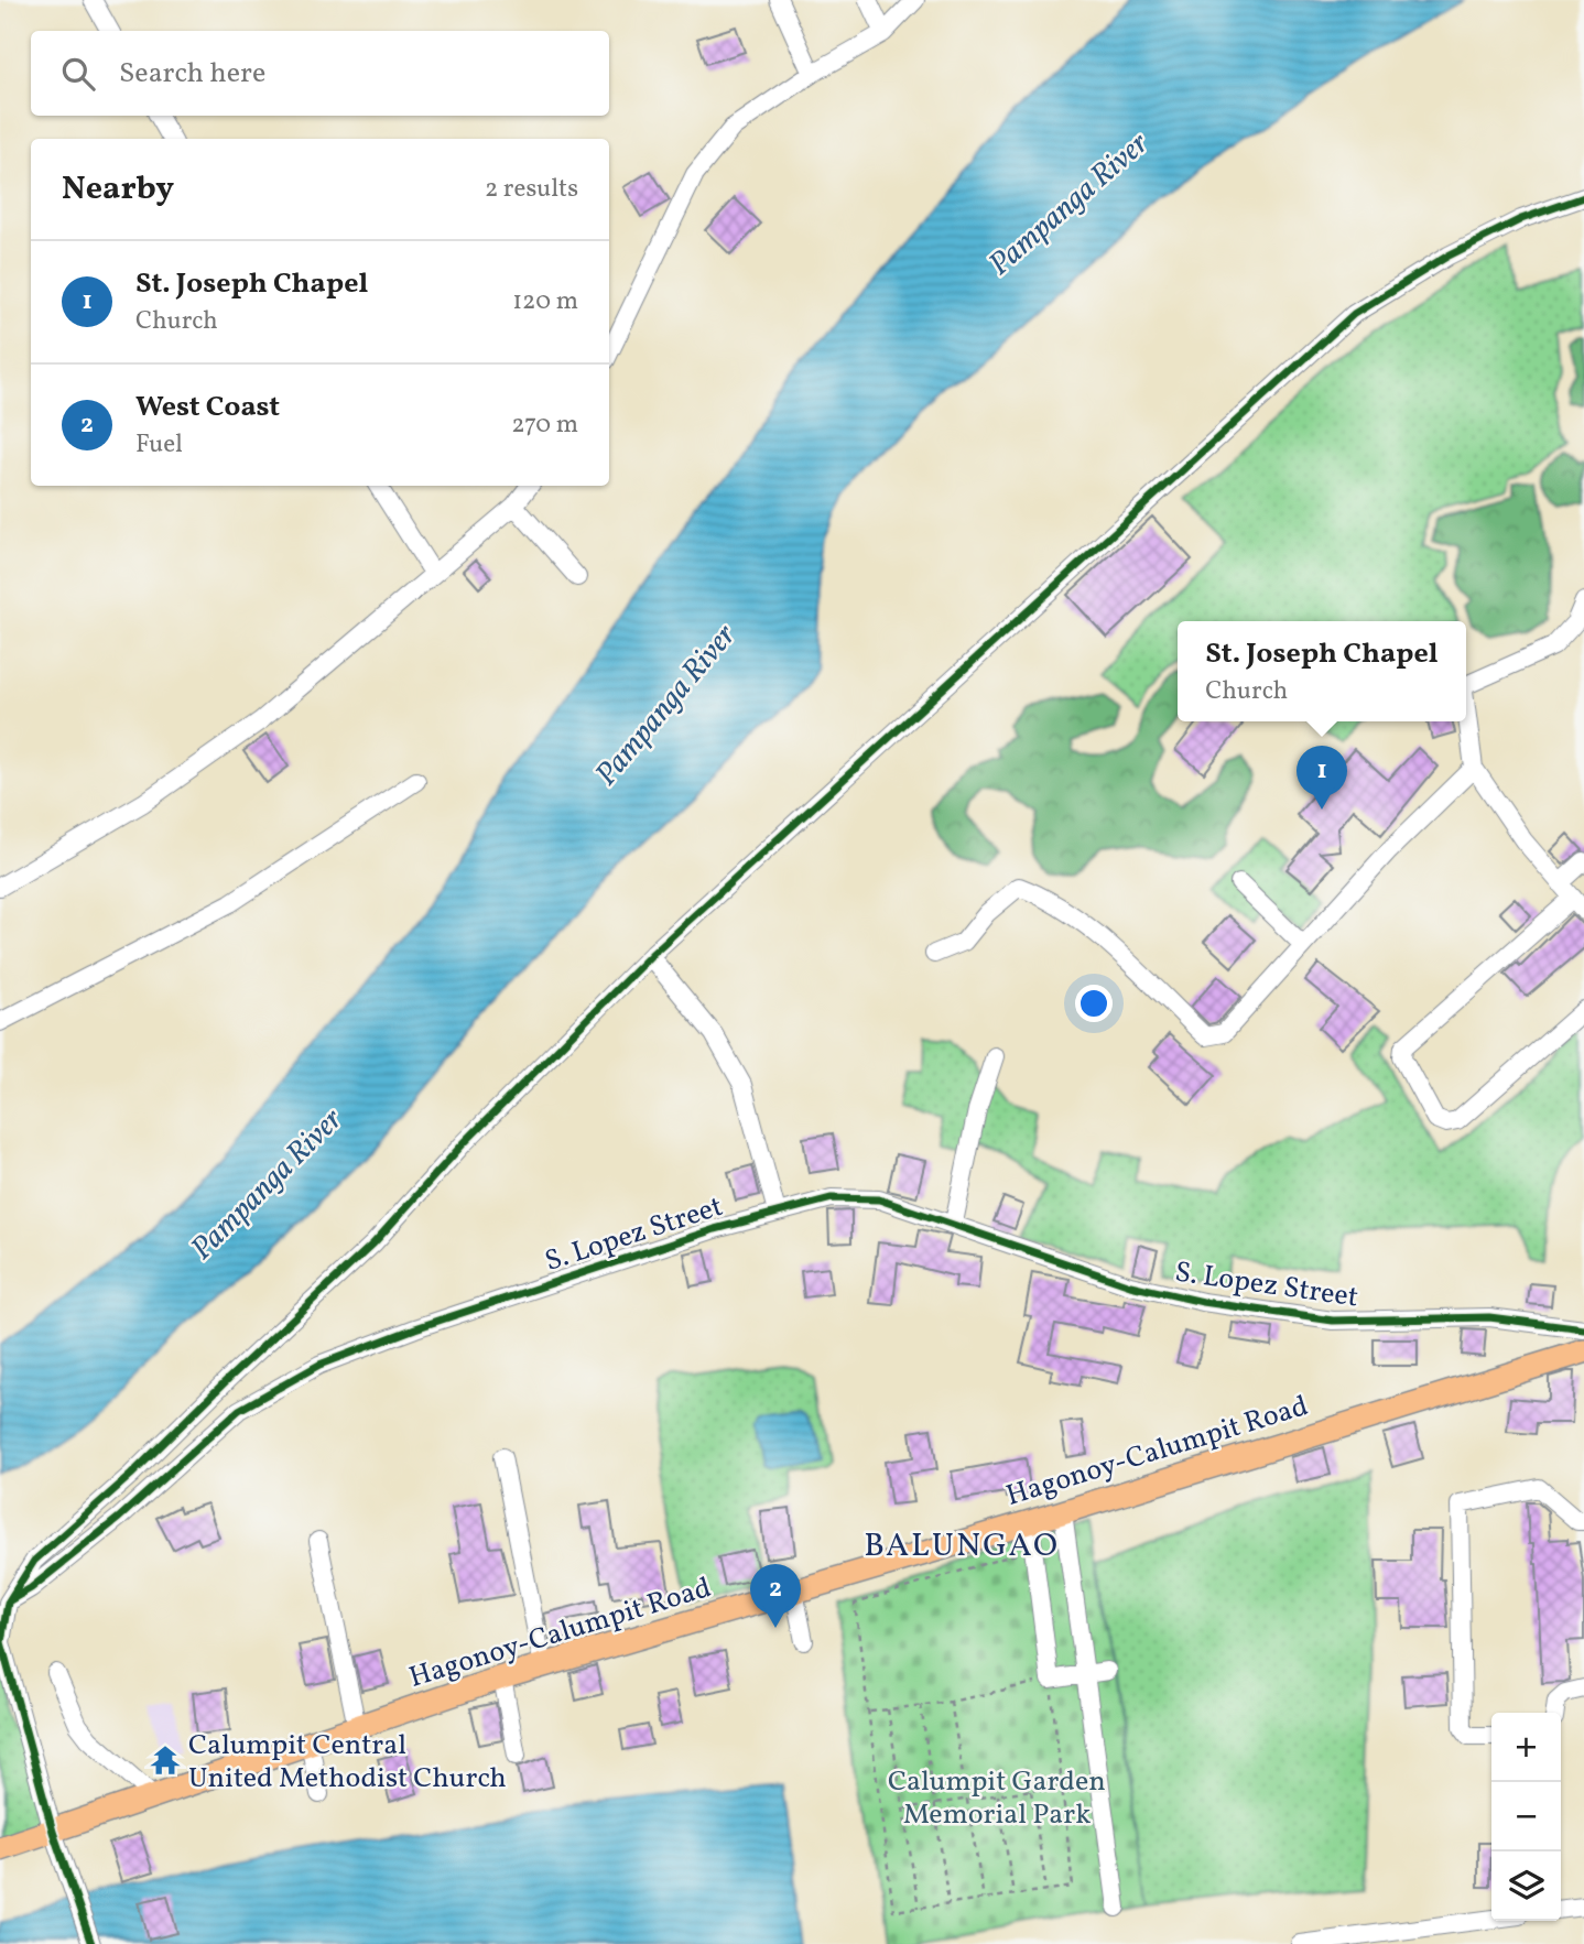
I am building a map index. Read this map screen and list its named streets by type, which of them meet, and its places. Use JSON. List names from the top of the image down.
{
  "streets": {
    "main road": ["Hagonoy-Calumpit Road"],
    "street": ["S. Lopez Street"]
  },
  "districts": ["BALUNGAO"],
  "water": ["Pampanga River"],
  "parks": ["Calumpit Garden Memorial Park"],
  "places": {
    "temple": ["Calumpit Central United Methodist Church"]
  },
  "page": {
    "search": "Search here",
    "heading": ["Nearby", "2 results"],
    "list": [
      {
        "mark": "1",
        "name": "St. Joseph Chapel",
        "note": "Church",
        "value": "120 m"
      },
      {
        "mark": "2",
        "name": "West Coast",
        "note": "Fuel",
        "value": "270 m"
      }
    ],
    "popup": ["St. Joseph Chapel", "Church"],
    "pins": ["1", "2"],
    "map_buttons": ["+", "−"]
  }
}
